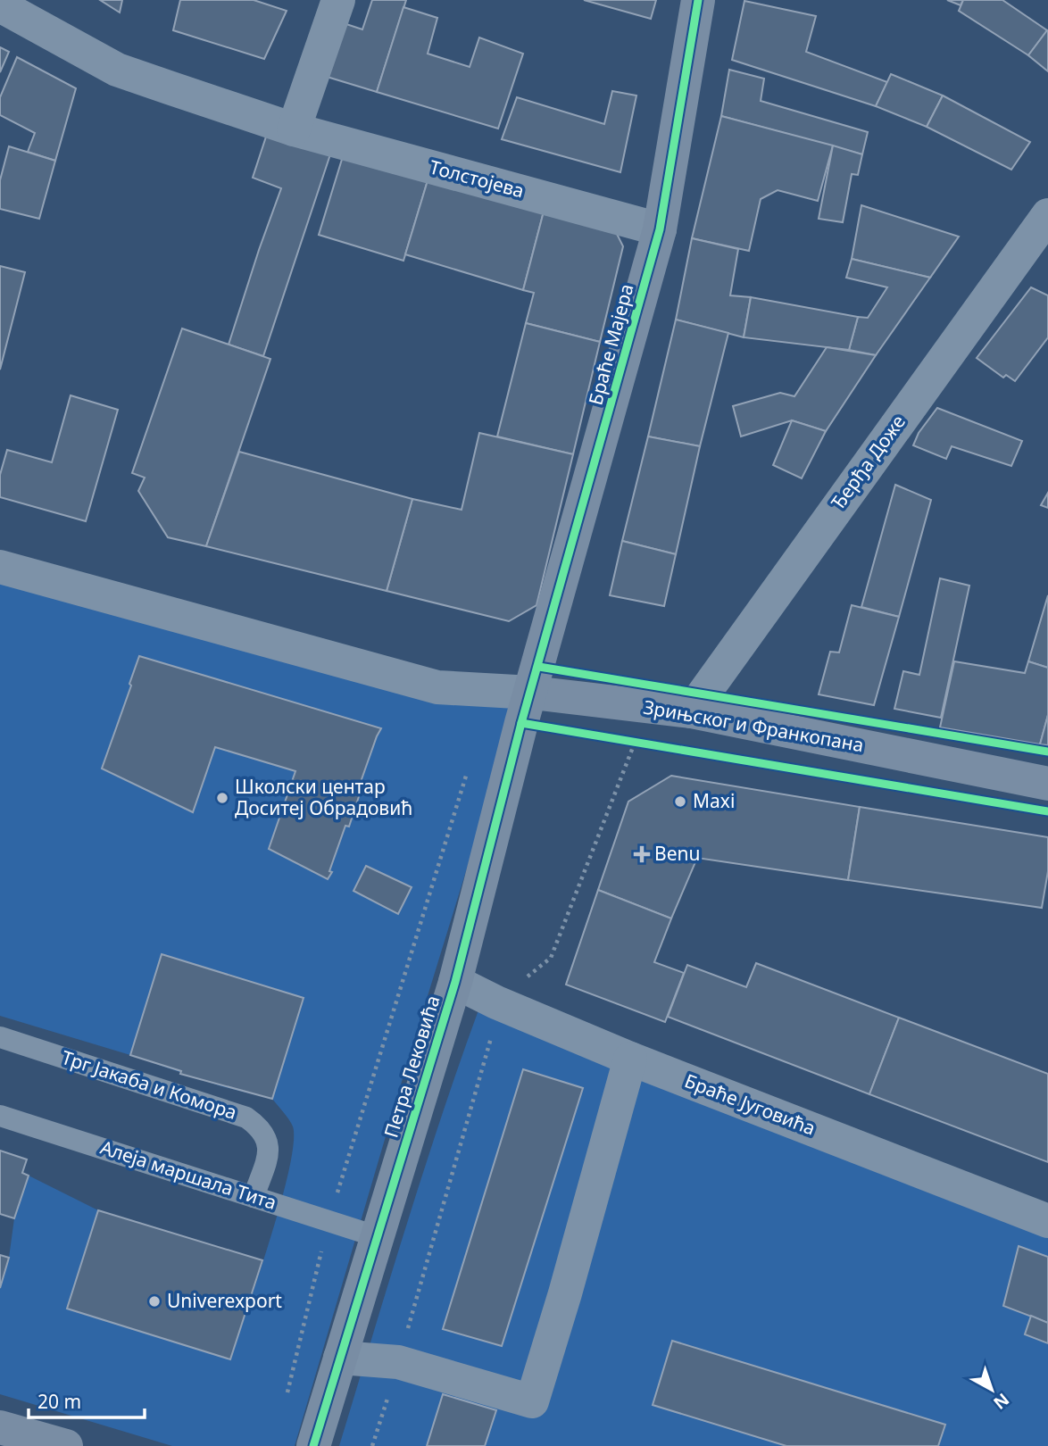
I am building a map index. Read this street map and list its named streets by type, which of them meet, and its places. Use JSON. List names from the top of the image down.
{
  "streets": {
    "street": [
      "Толстојева",
      "Браће Мајера",
      "Ђерђа Доже",
      "Зрињског и Франкопана",
      "Петра Лековића",
      "Браће Југовића"
    ],
    "lane": ["Трг Јакаба и Комора", "Алеја маршала Тита"]
  },
  "crossings": [
    ["Толстојева", "Браће Мајера"],
    ["Браће Мајера", "Зрињског и Франкопана"],
    ["Браће Мајера", "Петра Лековића"],
    ["Ђерђа Доже", "Зрињског и Франкопана"],
    ["Зрињског и Франкопана", "Петра Лековића"],
    ["Петра Лековића", "Браће Југовића"],
    ["Петра Лековића", "Алеја маршала Тита"],
    ["Трг Јакаба и Комора", "Алеја маршала Тита"]
  ],
  "places": {
    "other": ["Школски центар Доситеј Обрадовић", "Maxi", "Univerexport"],
    "health": ["Benu"]
  },
  "scale_bar": "20 m",
  "north": "bottom right"
}
